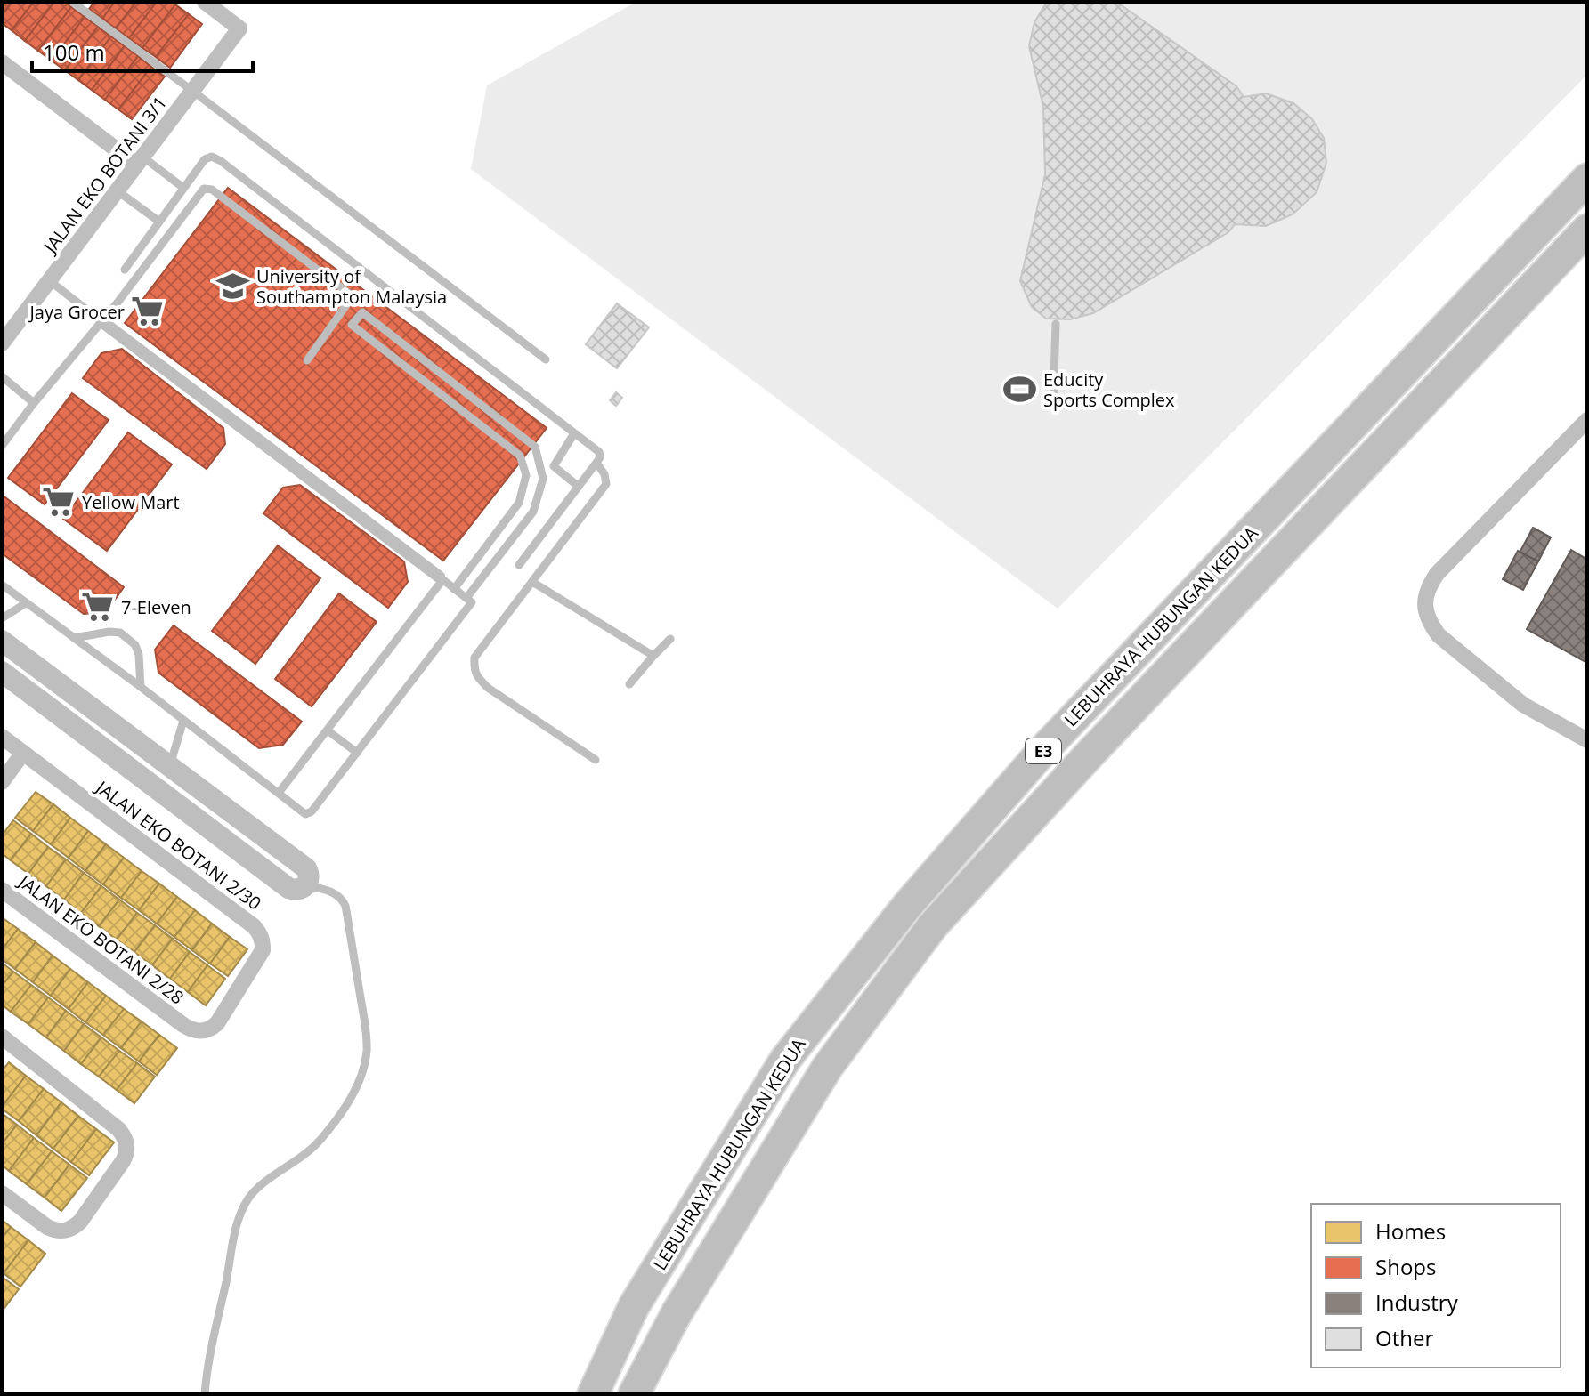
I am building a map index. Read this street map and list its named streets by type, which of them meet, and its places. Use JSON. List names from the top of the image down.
{
  "streets": {
    "highway": ["LEBUHRAYA HUBUNGAN KEDUA", "E3"],
    "street": ["JALAN EKO BOTANI 3/1", "JALAN EKO BOTANI 2/30", "JALAN EKO BOTANI 2/28"]
  },
  "crossings": [
    ["JALAN EKO BOTANI 2/30", "JALAN EKO BOTANI 2/28"]
  ],
  "places": {
    "school or university": ["University of Southampton Malaysia"],
    "supermarket": ["Jaya Grocer", "Yellow Mart", "7-Eleven"],
    "sports": ["Educity Sports Complex"]
  },
  "legend": [
    "Homes",
    "Shops",
    "Industry",
    "Other"
  ],
  "scale_bar": "100 m"
}
